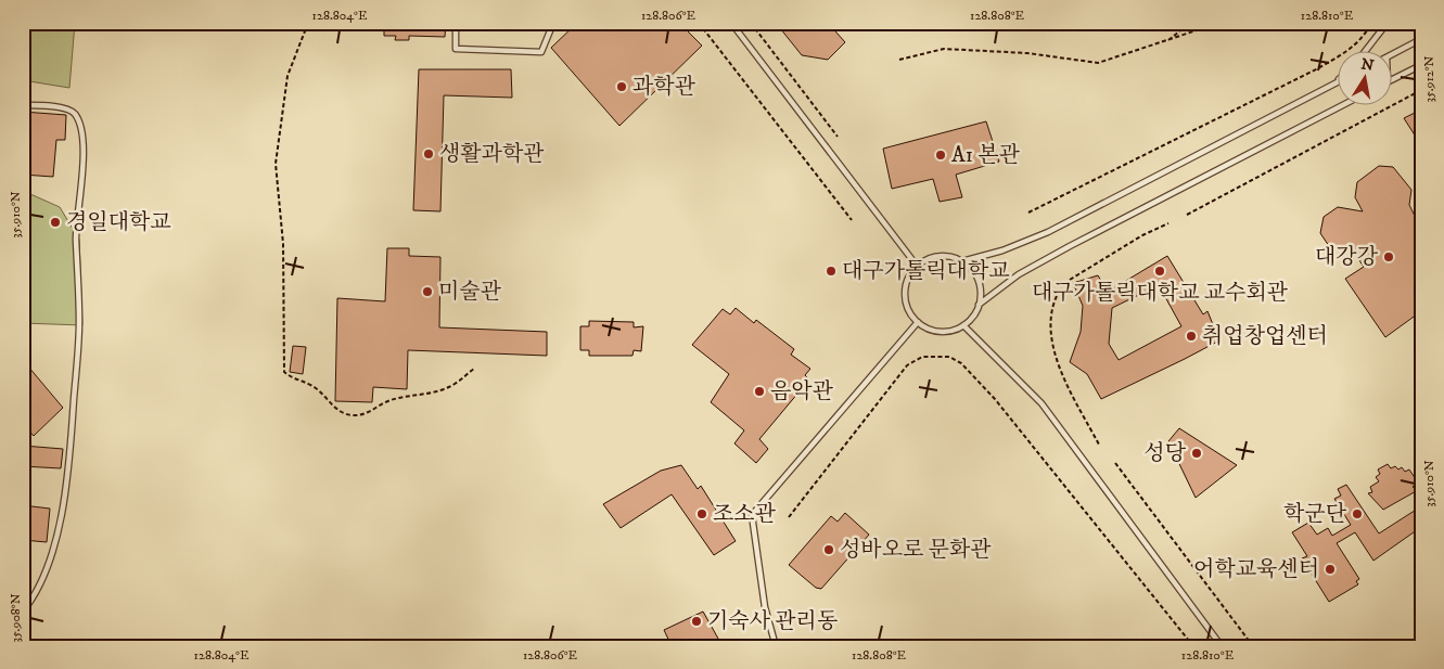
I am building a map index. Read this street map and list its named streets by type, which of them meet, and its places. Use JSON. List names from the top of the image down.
{
  "places": [
    "과학관",
    "생활과학관",
    "A1 본관",
    "경일대학교",
    "대강강",
    "대구가톨릭대학교",
    "대구가톨릭대학교 교수회관",
    "미술관",
    "취업창업센터",
    "음악관",
    "성당",
    "조소관",
    "학군단",
    "성바오로 문화관",
    "어학교육센터",
    "기숙사 관리동"
  ],
  "north": "top",
  "coordinates": [
    "128.804°E",
    "128.806°E",
    "128.808°E",
    "128.810°E",
    "35.912°N",
    "35.910°N",
    "35.908°N"
  ]
}
